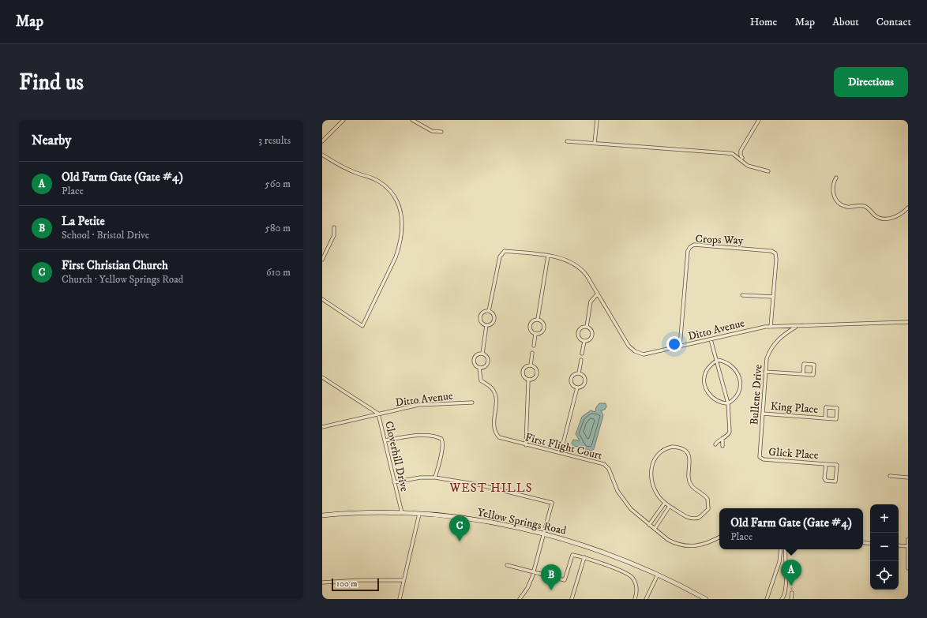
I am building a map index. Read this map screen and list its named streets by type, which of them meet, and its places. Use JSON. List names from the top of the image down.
{
  "streets": {
    "main road": ["Yellow Springs Road"],
    "street": [
      "Crops Way",
      "Ditto Avenue",
      "Bullene Drive",
      "King Place",
      "First Flight Court",
      "Glick Place",
      "Cloverhill Drive"
    ]
  },
  "crossings": [
    ["Crops Way", "Ditto Avenue"],
    ["Ditto Avenue", "Bullene Drive"],
    ["Ditto Avenue", "Cloverhill Drive"],
    ["Bullene Drive", "King Place"],
    ["Bullene Drive", "Glick Place"],
    ["Cloverhill Drive", "Yellow Springs Road"]
  ],
  "districts": ["WEST HILLS"],
  "scale_bar": "100 m",
  "page": {
    "header": "Map",
    "nav": [
      "Home",
      "Map",
      "About",
      "Contact"
    ],
    "buttons": "Directions",
    "title": "Find us",
    "heading": ["Nearby", "3 results"],
    "list": [
      {
        "mark": "A",
        "name": "Old Farm Gate (Gate #4)",
        "note": "Place",
        "value": "560 m"
      },
      {
        "mark": "B",
        "name": "La Petite",
        "note": "School · Bristol Drive",
        "value": "580 m"
      },
      {
        "mark": "C",
        "name": "First Christian Church",
        "note": "Church · Yellow Springs Road",
        "value": "610 m"
      }
    ],
    "map_buttons": ["+", "−"],
    "popup": ["Old Farm Gate (Gate #4)", "Place"],
    "pins": ["C", "A", "B"],
    "scale": "100 m"
  }
}
